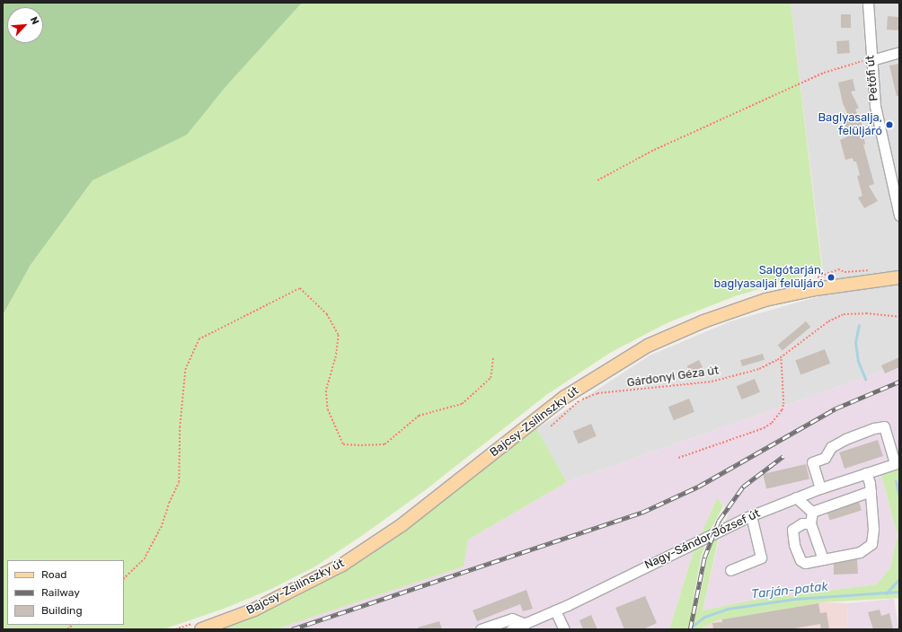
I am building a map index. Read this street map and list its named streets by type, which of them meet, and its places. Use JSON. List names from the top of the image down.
{
  "streets": {
    "main road": ["Bajcsy-Zsilinszky út"],
    "street": ["Petőfi út", "Nagy-Sándor József út"],
    "path": ["Gárdonyi Géza út"]
  },
  "water": ["Tarján-patak"],
  "places": ["Baglyasalja, felüljáró", "Salgótarján, baglyasaljai felüljáró"],
  "legend": ["Road", "Railway", "Building"],
  "north": "top right"
}
